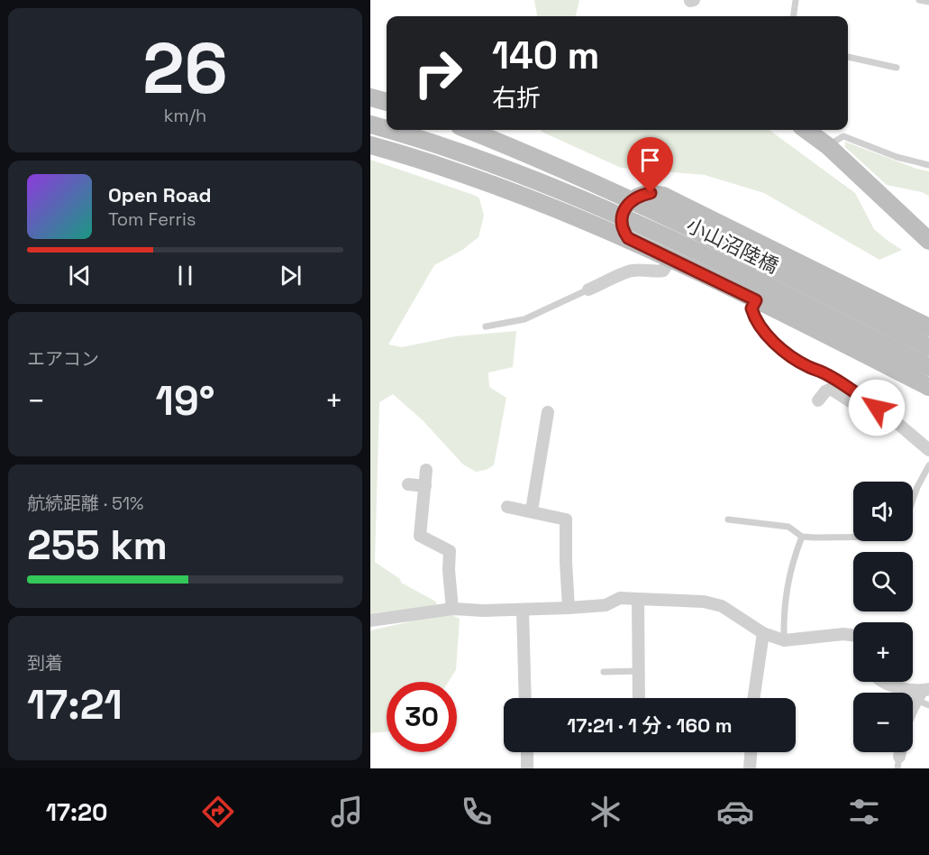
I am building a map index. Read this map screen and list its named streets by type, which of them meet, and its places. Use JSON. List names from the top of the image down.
{
  "streets": {
    "main road": ["小山沼陸橋"]
  },
  "page": {
    "tile": [
      ["26", "km/h"],
      "エアコン",
      ["航続距離 · 51%", "255 km"],
      ["到着", "17:21"]
    ],
    "turn": ["140 m", "右折"],
    "song": ["Open Road", "Tom Ferris"],
    "heat": ["−", "19°", "+"],
    "map_buttons": ["+", "−"],
    "limit": "30",
    "trip": "17:21 · 1 分 · 160 m",
    "tabs": "17:20"
  }
}
